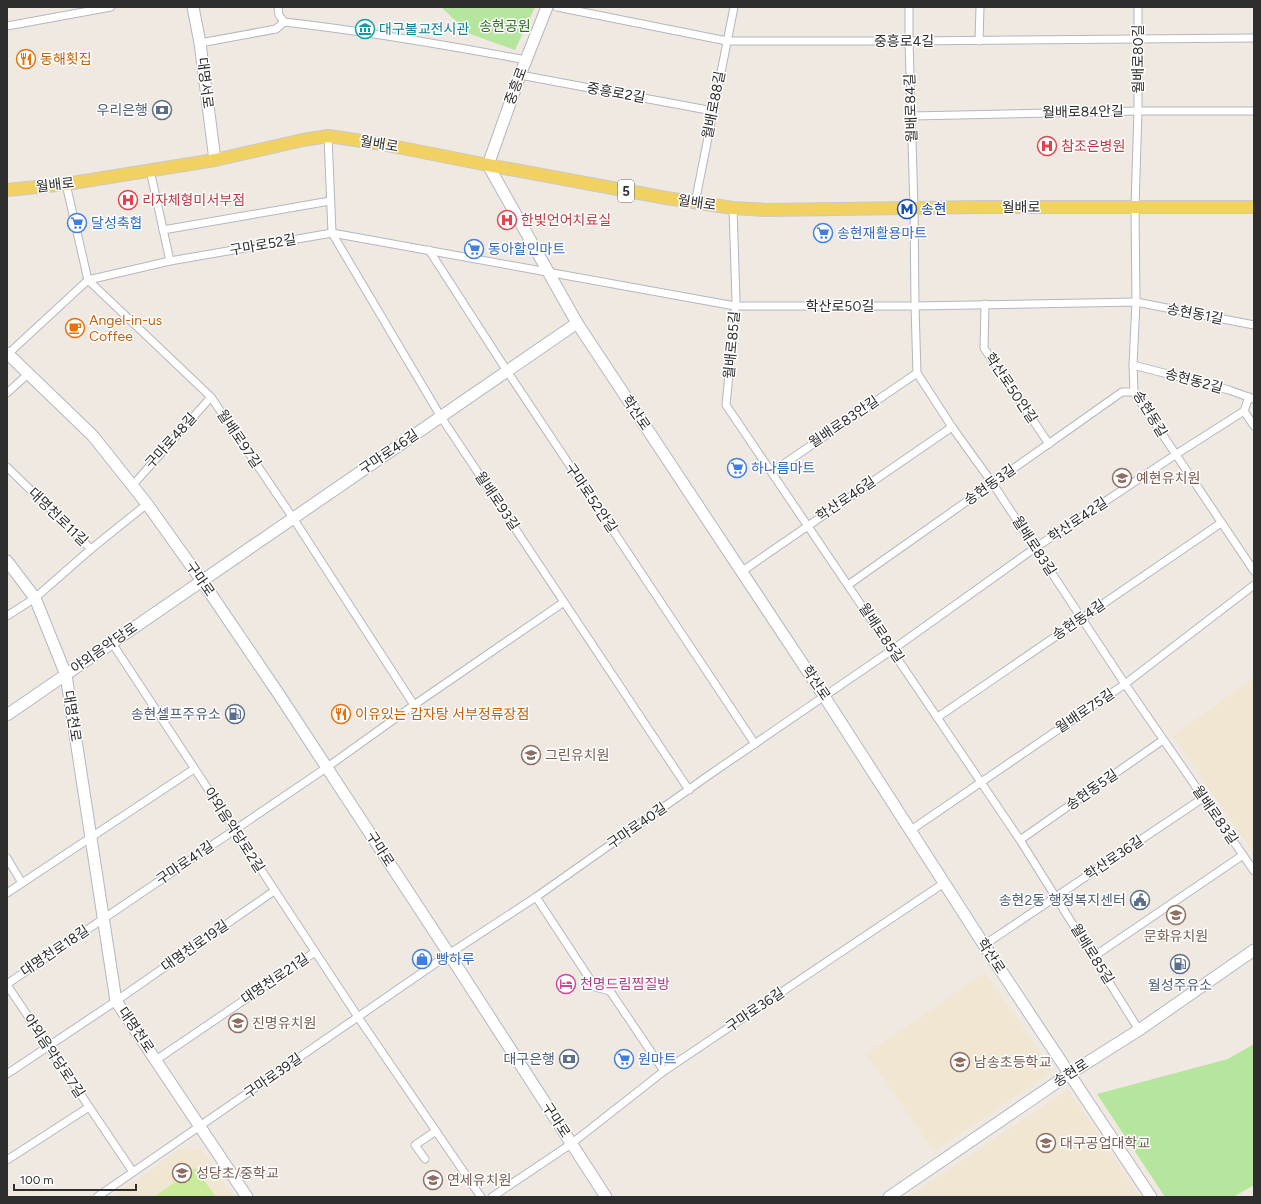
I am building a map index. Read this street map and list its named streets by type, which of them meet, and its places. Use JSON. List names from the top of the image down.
{
  "streets": {
    "main road": [
      "대명서로",
      "중흥로",
      "월배로",
      "5",
      "학산로",
      "구마로46길",
      "구마로",
      "야외음악당로",
      "대명천로",
      "송현로"
    ],
    "street": [
      "중흥로4길",
      "월배로80길",
      "중흥로2길",
      "월배로88길",
      "월배로84길",
      "월배로84안길",
      "구마로52길",
      "학산로50길",
      "송현동1길",
      "월배로85길",
      "송현동2길",
      "학산로50안길",
      "송현동길",
      "월배로83안길",
      "월배로97길",
      "구마로48길",
      "송현동3길",
      "구마로52안길",
      "학산로46길",
      "월배로93길",
      "대명천로11길",
      "학산로42길",
      "월배로83길",
      "송현동4길",
      "월배로75길",
      "송현동5길",
      "구마로40길",
      "야외음악당로2길",
      "학산로36길",
      "구마로41길",
      "대명천로19길",
      "대명천로18길",
      "대명천로21길",
      "구마로36길",
      "야외음악당로7길",
      "구마로39길"
    ]
  },
  "crossings": [
    ["중흥로4길", "월배로80길"],
    ["중흥로4길", "월배로88길"],
    ["중흥로4길", "월배로84길"],
    ["월배로80길", "월배로84안길"],
    ["월배로80길", "월배로"],
    ["월배로80길", "송현동길"],
    ["대명서로", "월배로"],
    ["중흥로", "중흥로2길"],
    ["중흥로", "월배로"],
    ["중흥로", "학산로"],
    ["중흥로2길", "월배로88길"],
    ["월배로88길", "월배로"],
    ["월배로84길", "월배로84안길"],
    ["월배로84길", "월배로"],
    ["월배로", "월배로85길"],
    ["월배로", "학산로"],
    ["월배로", "송현동길"],
    ["월배로", "월배로93길"],
    ["구마로52길", "학산로50길"],
    ["구마로52길", "학산로"],
    ["구마로52길", "월배로97길"],
    ["구마로52길", "구마로52안길"],
    ["구마로52길", "월배로93길"],
    ["구마로52길", "구마로"],
    ["학산로50길", "송현동1길"],
    ["학산로50길", "월배로85길"],
    ["학산로50길", "학산로50안길"],
    ["학산로50길", "학산로"],
    ["학산로50길", "송현동길"],
    ["송현동1길", "송현동길"],
    ["월배로85길", "월배로83안길"],
    ["월배로85길", "송현동3길"],
    ["월배로85길", "학산로46길"],
    ["월배로85길", "학산로42길"],
    ["월배로85길", "월배로83길"],
    ["월배로85길", "송현동4길"],
    ["월배로85길", "월배로75길"],
    ["월배로85길", "송현동5길"],
    ["월배로85길", "학산로36길"],
    ["월배로85길", "송현로"],
    ["송현동2길", "송현동길"],
    ["학산로50안길", "송현동3길"],
    ["학산로", "구마로46길"],
    ["학산로", "학산로46길"],
    ["학산로", "학산로42길"],
    ["학산로", "월배로75길"],
    ["학산로", "구마로40길"],
    ["학산로", "학산로36길"],
    ["학산로", "구마로36길"],
    ["학산로", "송현로"],
    ["송현동길", "송현동3길"],
    ["송현동길", "학산로42길"],
    ["송현동길", "송현동4길"],
    ["월배로83안길", "월배로83길"],
    ["월배로97길", "구마로48길"],
    ["월배로97길", "구마로46길"],
    ["월배로97길", "구마로41길"],
    ["구마로48길", "구마로"],
    ["구마로46길", "구마로52안길"],
    ["구마로46길", "월배로93길"],
    ["구마로46길", "구마로"],
    ["구마로46길", "야외음악당로"],
    ["송현동3길", "월배로83길"],
    ["구마로52안길", "구마로40길"],
    ["학산로46길", "월배로83길"],
    ["월배로93길", "구마로40길"],
    ["월배로93길", "구마로41길"],
    ["대명천로11길", "대명천로"],
    ["학산로42길", "월배로83길"],
    ["학산로42길", "구마로40길"],
    ["월배로83길", "송현동4길"],
    ["월배로83길", "월배로75길"],
    ["월배로83길", "송현동5길"],
    ["월배로83길", "학산로36길"],
    ["구마로", "야외음악당로"],
    ["구마로", "구마로40길"],
    ["구마로", "구마로41길"],
    ["구마로", "구마로36길"],
    ["구마로", "구마로39길"],
    ["야외음악당로", "대명천로"],
    ["야외음악당로", "야외음악당로2길"],
    ["대명천로", "구마로41길"],
    ["대명천로", "대명천로19길"],
    ["대명천로", "대명천로18길"],
    ["대명천로", "대명천로21길"],
    ["대명천로", "구마로39길"],
    ["구마로40길", "구마로39길"],
    ["야외음악당로2길", "구마로41길"],
    ["야외음악당로2길", "대명천로19길"],
    ["야외음악당로2길", "대명천로21길"],
    ["야외음악당로2길", "구마로39길"],
    ["구마로41길", "대명천로18길"],
    ["대명천로19길", "야외음악당로7길"],
    ["대명천로18길", "야외음악당로7길"],
    ["야외음악당로7길", "구마로39길"]
  ],
  "parks": ["송현공원"],
  "places": {
    "museum": ["대구불교전시관"],
    "restaurant": ["동해횟집", "이유있는 감자탕 서부정류장점"],
    "bank": ["우리은행", "대구은행"],
    "hospital": ["참조은병원", "리자체형미서부점", "한빛언어치료실"],
    "metro station": ["송현"],
    "supermarket": [
      "달성축협",
      "송현재활용마트",
      "동아할인마트",
      "하나름마트",
      "원마트"
    ],
    "cafe": ["Angel-in-us Coffee"],
    "school or university": [
      "예현유치원",
      "그린유치원",
      "문화유치원",
      "진명유치원",
      "남송초등학교",
      "대구공업대학교",
      "성당초/중학교",
      "연세유치원"
    ],
    "fuel station": ["송현셀프주유소", "월성주유소"],
    "public building": ["송현2동 행정복지센터"],
    "shop": ["빵하루"],
    "hotel": ["천명드림찜질방"]
  },
  "scale_bar": "100 m"
}
